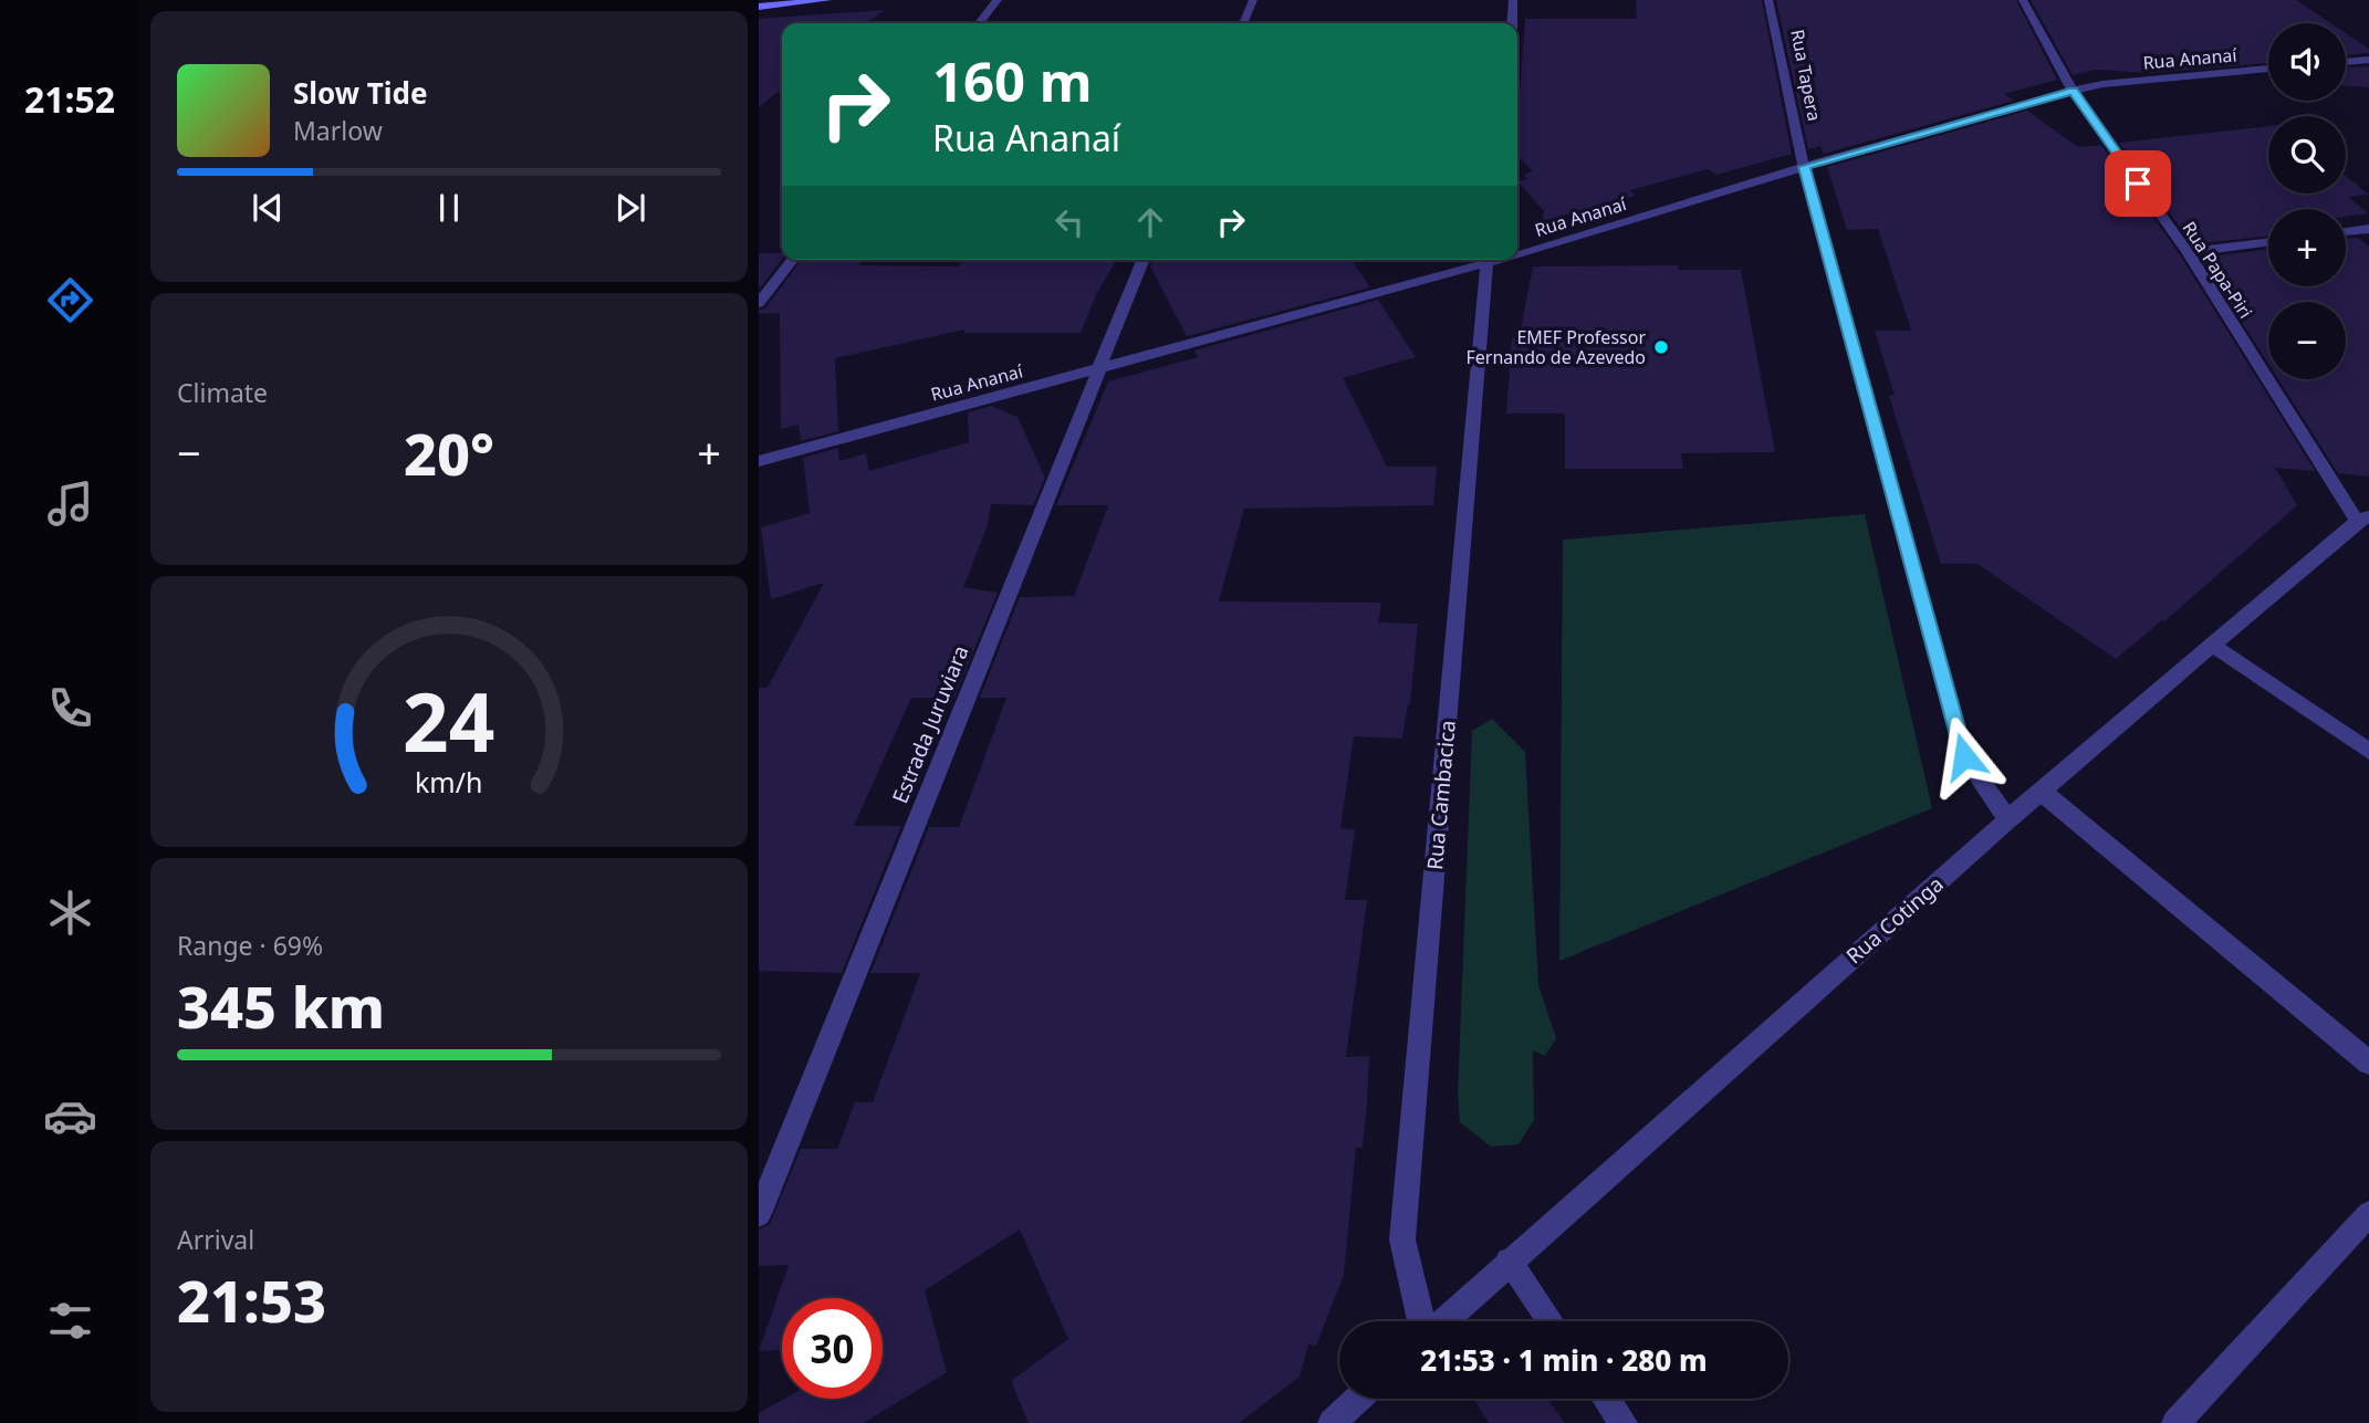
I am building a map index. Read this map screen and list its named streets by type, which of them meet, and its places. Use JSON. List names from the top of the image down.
{
  "streets": {
    "street": [
      "Rua Ananaí",
      "Rua Tapera",
      "Rua Papa-Piri",
      "Estrada Juruviara",
      "Rua Cambacica",
      "Rua Cotinga"
    ]
  },
  "crossings": [
    ["Rua Ananaí", "Rua Tapera"],
    ["Rua Ananaí", "Rua Papa-Piri"],
    ["Rua Ananaí", "Estrada Juruviara"],
    ["Rua Tapera", "Rua Cotinga"],
    ["Rua Papa-Piri", "Rua Cotinga"]
  ],
  "places": ["EMEF Professor Fernando de Azevedo"],
  "page": {
    "tabs": "21:52",
    "map_buttons": ["+", "−"],
    "turn": ["160 m", "Rua Ananaí"],
    "song": ["Slow Tide", "Marlow"],
    "tile": [
      "Climate",
      ["Range · 69%", "345 km"],
      ["Arrival", "21:53"]
    ],
    "heat": ["−", "20°", "+"],
    "limit": "30",
    "trip": "21:53 · 1 min · 280 m",
    "gauge": ["24", "km/h"]
  }
}
